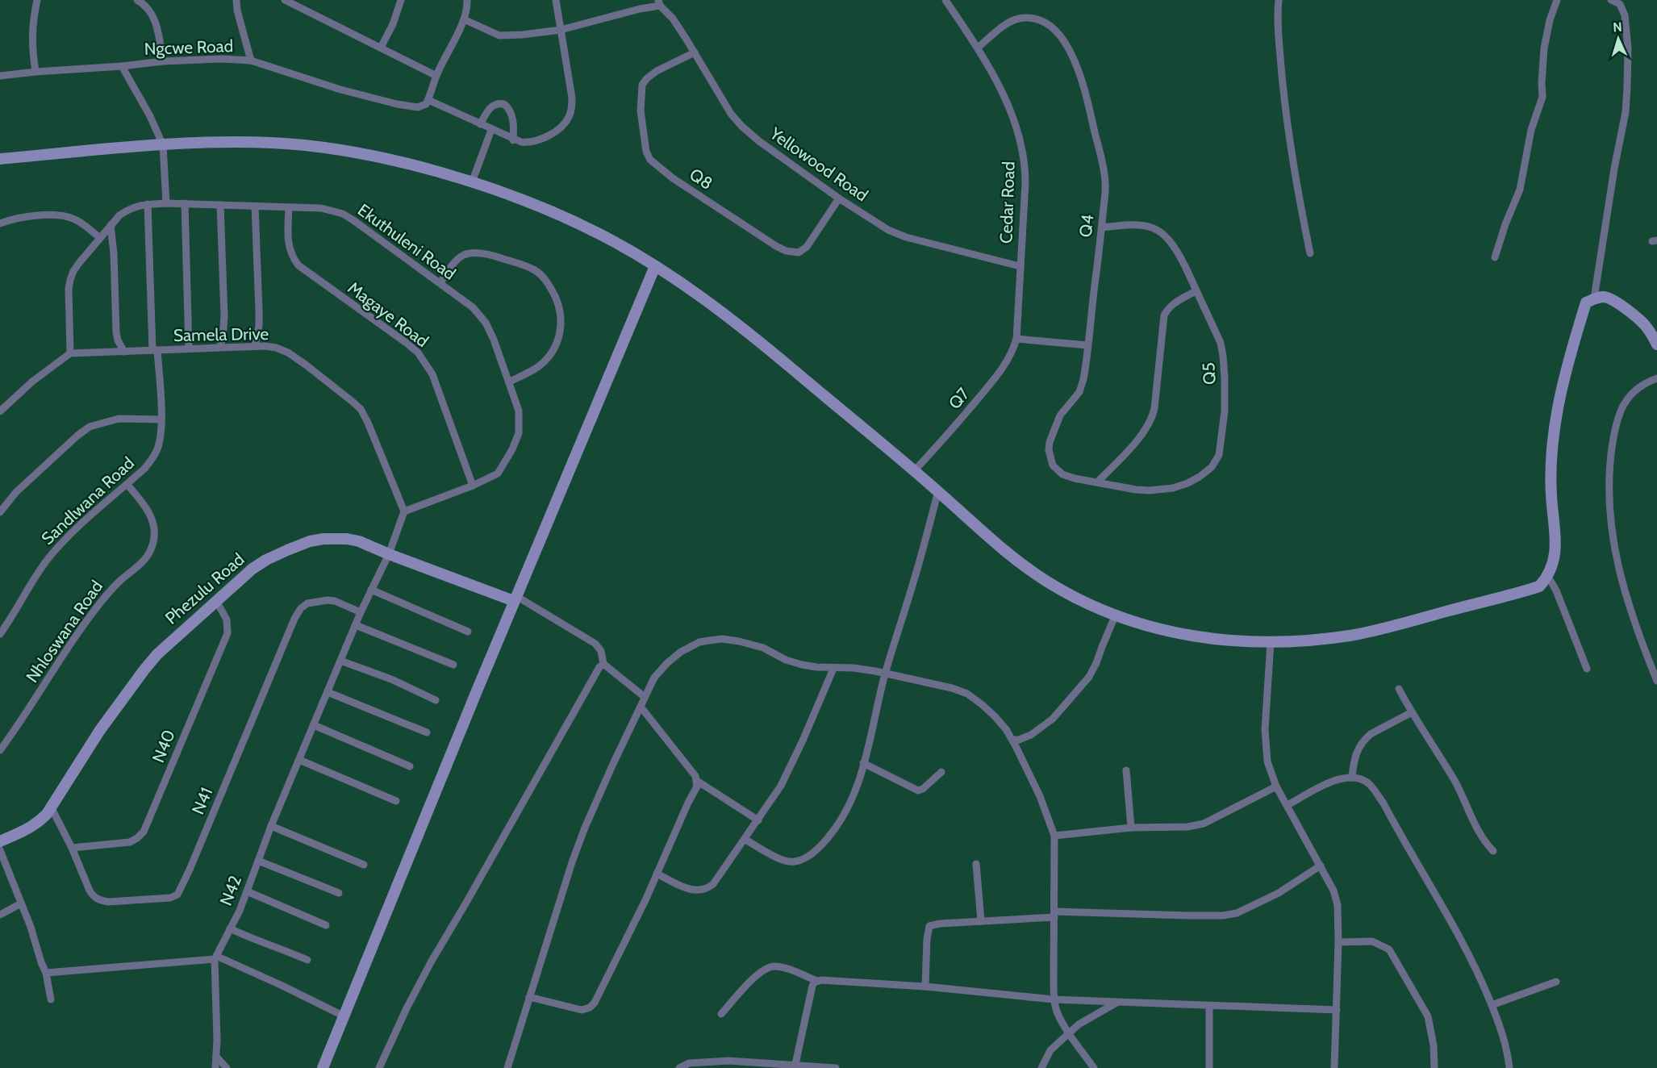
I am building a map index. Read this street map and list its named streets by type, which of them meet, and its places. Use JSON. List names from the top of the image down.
{
  "streets": {
    "street": [
      "Ngcwe Road",
      "Yellowood Road",
      "Q8",
      "Cedar Road",
      "Q4",
      "Ekuthuleni Road",
      "Magaye Road",
      "Samela Drive",
      "Q5",
      "Q7",
      "Sandlwana Road",
      "Phezulu Road",
      "Nhloswana Road",
      "N40",
      "N41",
      "N42"
    ]
  },
  "crossings": [
    ["Yellowood Road", "Q8"],
    ["Yellowood Road", "Cedar Road"],
    ["Cedar Road", "Q4"],
    ["Cedar Road", "Q7"],
    ["Q4", "Q5"],
    ["Ekuthuleni Road", "Magaye Road"],
    ["Ekuthuleni Road", "Samela Drive"],
    ["Ekuthuleni Road", "Sandlwana Road"],
    ["Samela Drive", "Sandlwana Road"],
    ["Sandlwana Road", "Nhloswana Road"],
    ["Phezulu Road", "N40"],
    ["Phezulu Road", "N41"],
    ["Phezulu Road", "N42"],
    ["N40", "N41"],
    ["N41", "N42"]
  ],
  "north": "top"
}
